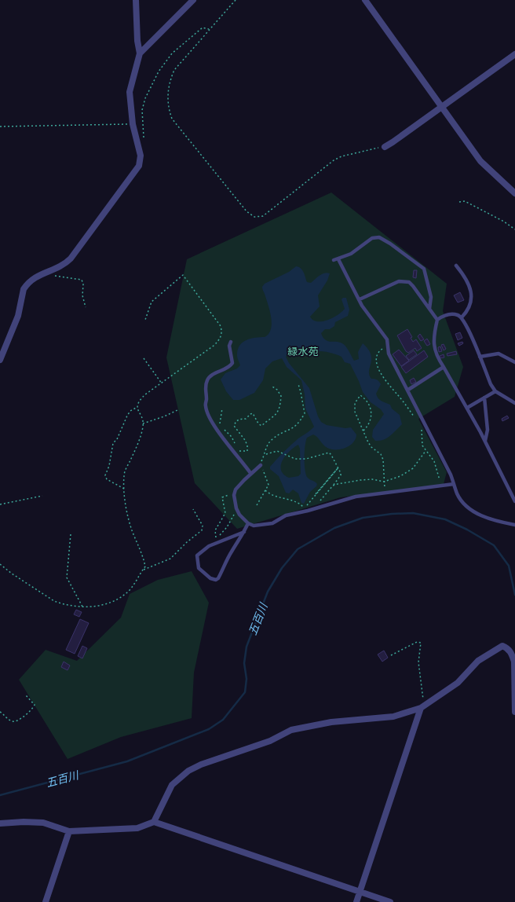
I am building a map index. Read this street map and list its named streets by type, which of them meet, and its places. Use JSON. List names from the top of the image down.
{
  "water": ["五百川"],
  "parks": ["緑水苑"]
}
